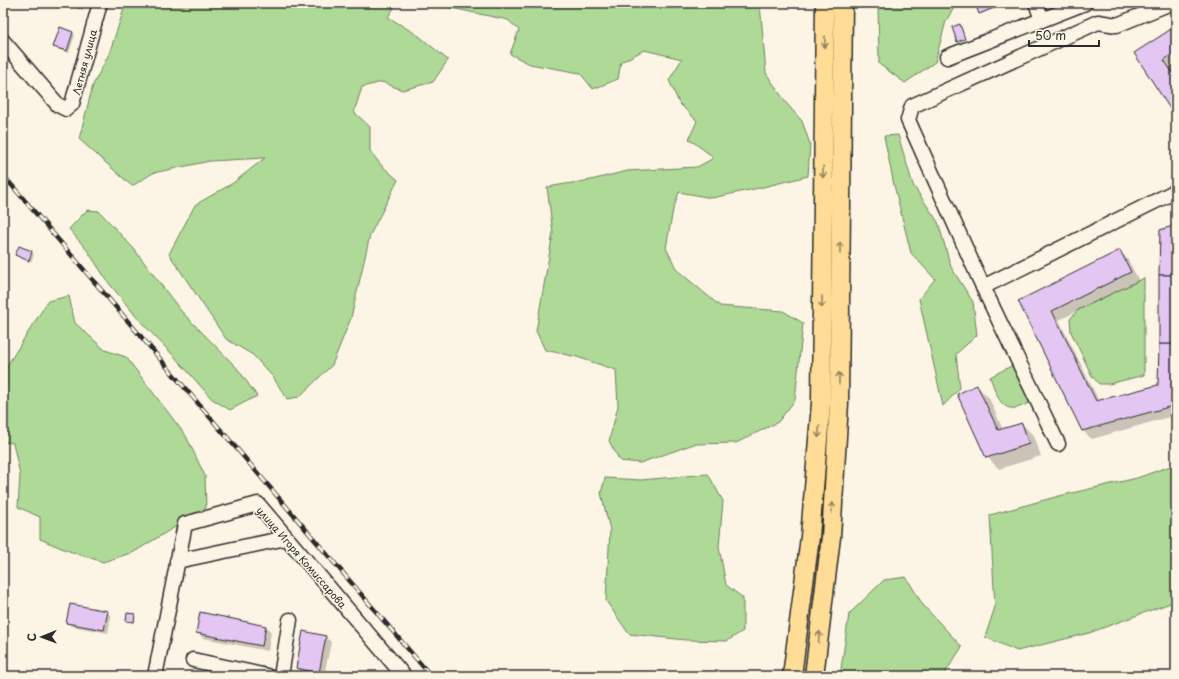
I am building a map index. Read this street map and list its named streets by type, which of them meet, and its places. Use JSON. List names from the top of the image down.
{
  "streets": {
    "street": ["Летняя улица", "улица Игоря Комиссарова"]
  },
  "scale_bar": "50 m",
  "north": "left"
}
